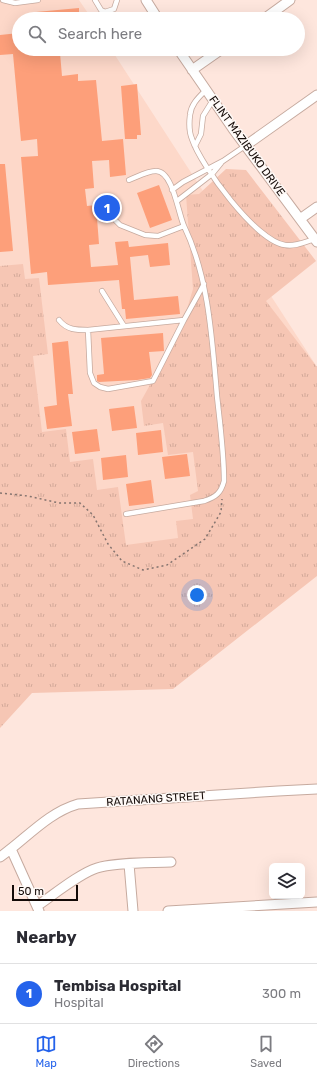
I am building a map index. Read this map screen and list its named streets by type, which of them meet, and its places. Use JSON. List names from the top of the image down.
{
  "streets": {
    "street": ["FLINT MAZIBUKO DRIVE", "RATANANG STREET"]
  },
  "scale_bar": "50 m",
  "page": {
    "search": "Search here",
    "pins": "1",
    "scale": "50 m",
    "heading": "Nearby",
    "list": [
      {
        "mark": "1",
        "name": "Tembisa Hospital",
        "note": "Hospital",
        "value": "300 m"
      }
    ],
    "nav": ["Map", "Directions", "Saved"]
  }
}
